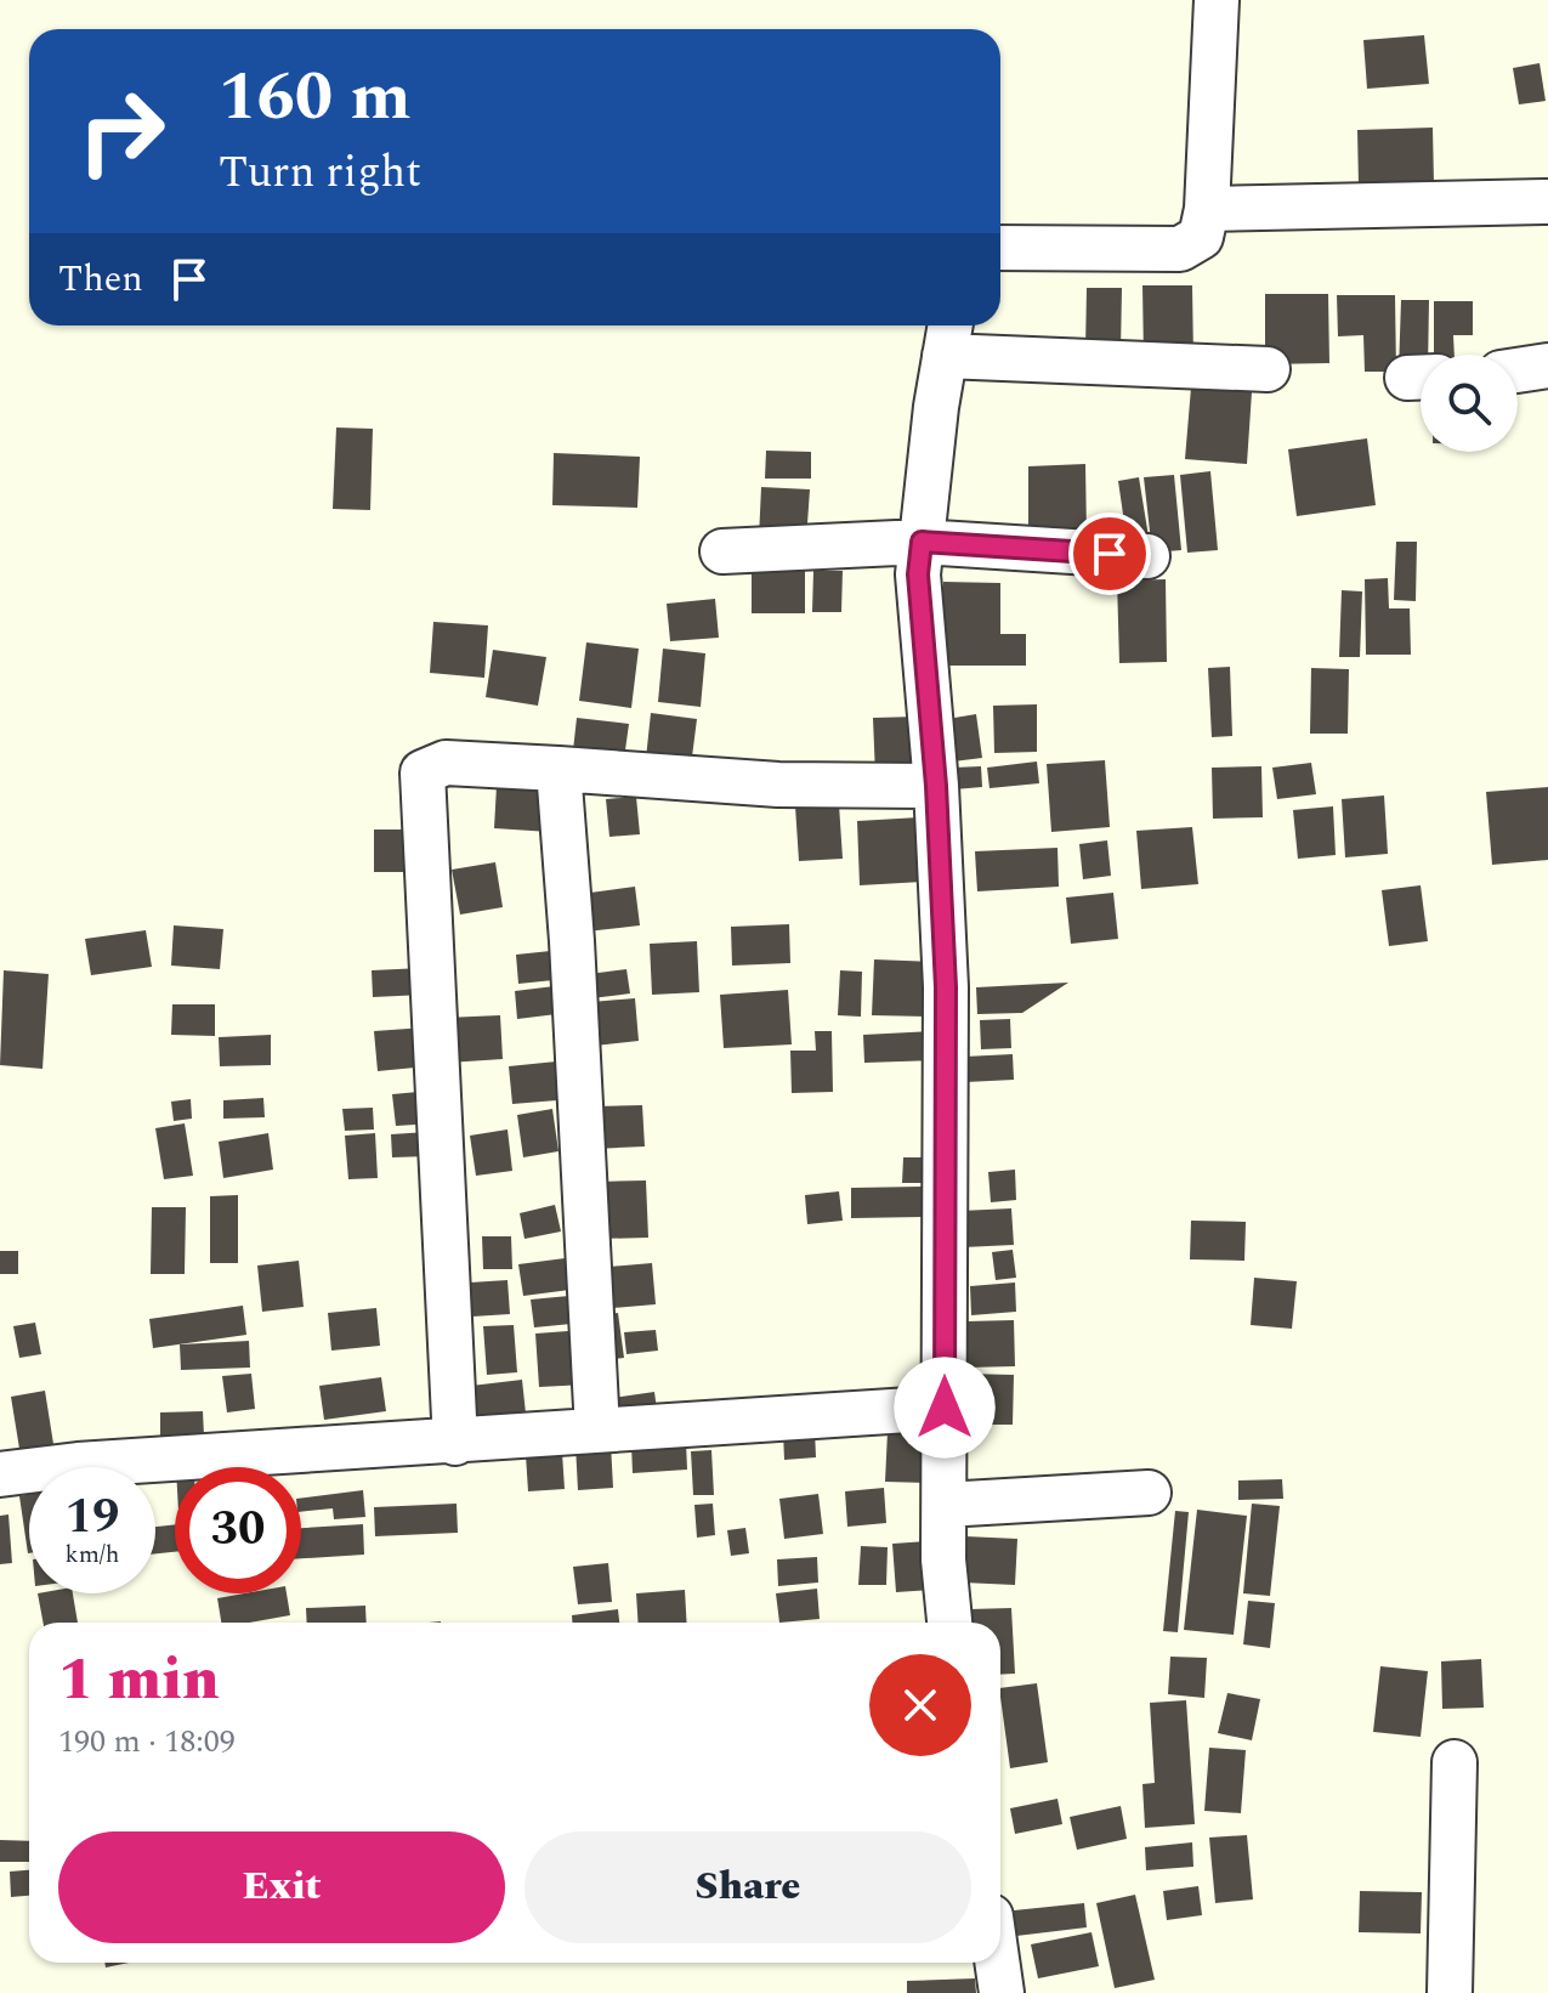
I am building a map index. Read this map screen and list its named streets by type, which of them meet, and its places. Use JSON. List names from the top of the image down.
{
  "page": {
    "turn": ["160 m", "Turn right"],
    "then": "Then",
    "speed": "19 km/h",
    "limit": "30",
    "heading": ["1 min", "190 m · 18:09"],
    "buttons": ["Exit", "Share"]
  }
}
